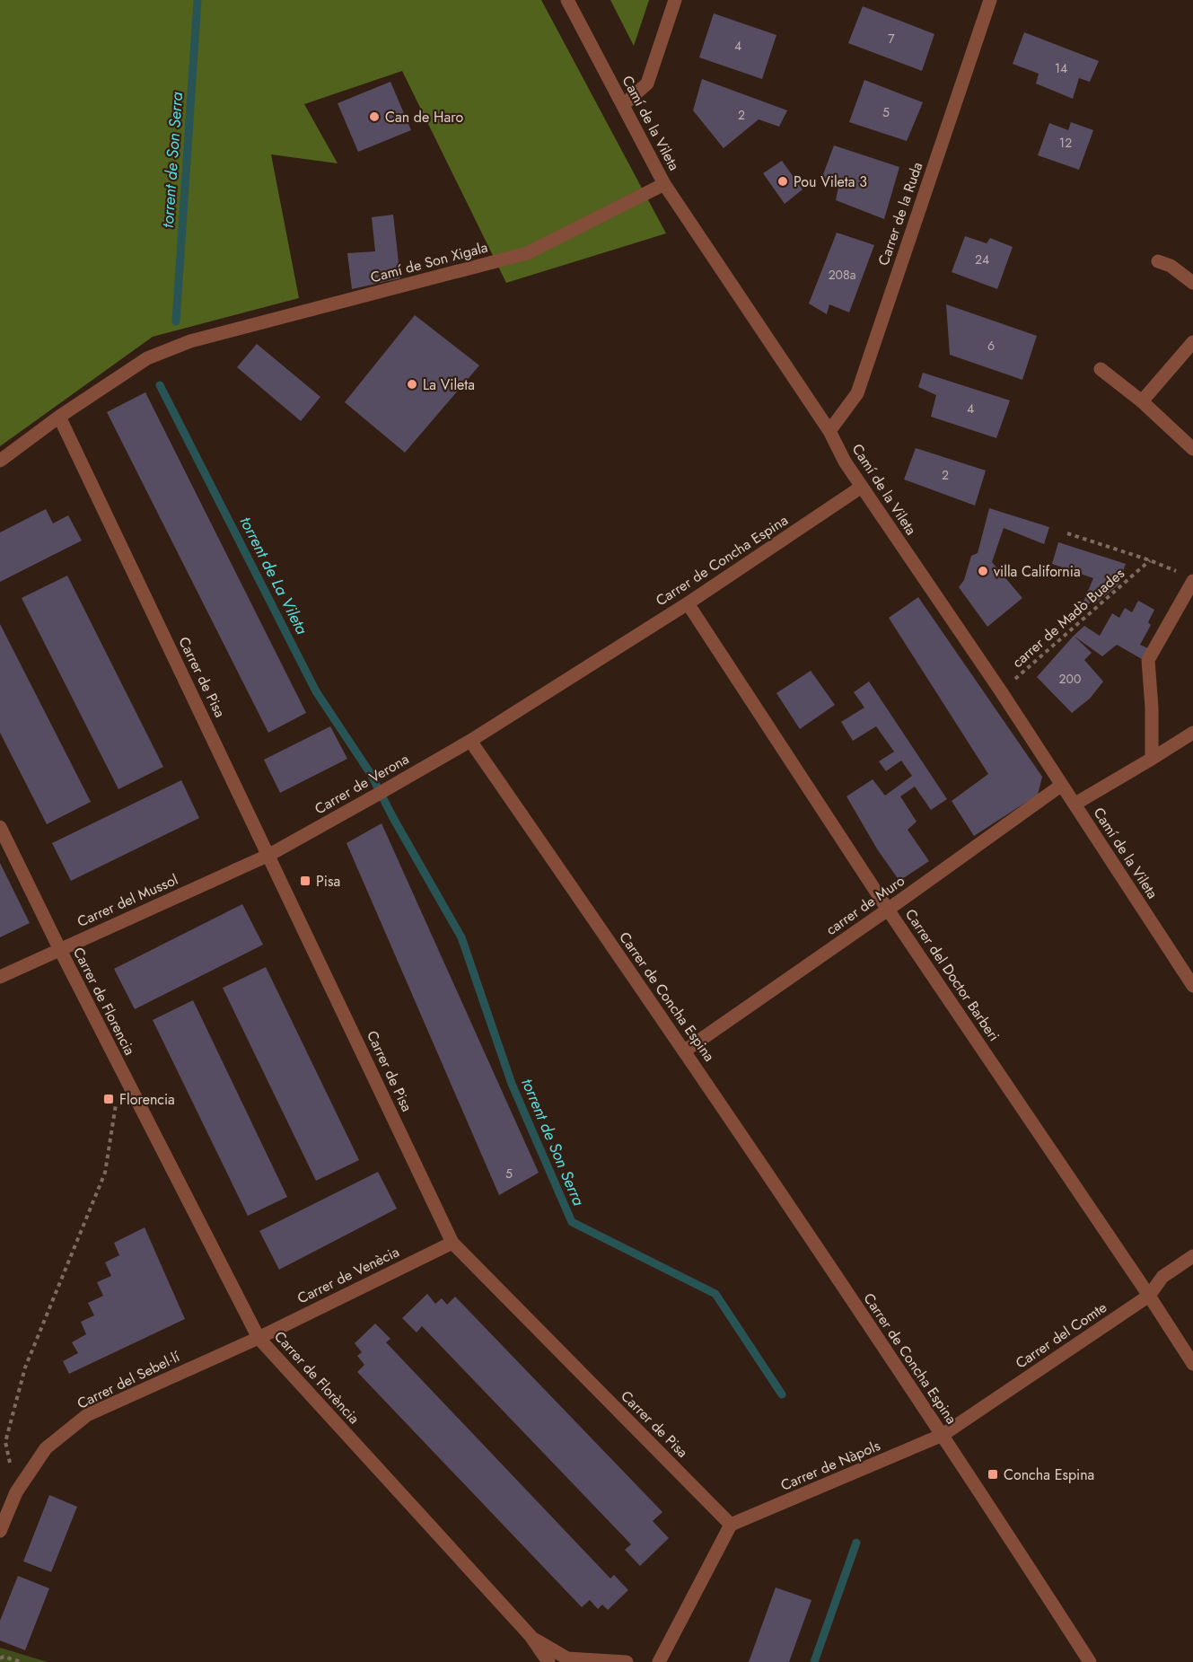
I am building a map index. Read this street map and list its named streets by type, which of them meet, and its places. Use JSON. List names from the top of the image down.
{
  "streets": {
    "street": [
      "Camí de la Vileta",
      "Carrer de la Ruda",
      "Camí de Son Xigala",
      "Carrer de Concha Espina",
      "Carrer de Pisa",
      "Carrer de Verona",
      "Carrer del Mussol",
      "carrer de Muro",
      "Carrer del Doctor Barberi",
      "Carrer de Florencia",
      "Carrer de Venècia",
      "Carrer del Comte",
      "Carrer de Florència",
      "Carrer del Sebel·lí",
      "Carrer de Nàpols"
    ],
    "path": ["carrer de Madò Buades"]
  },
  "crossings": [
    ["Camí de la Vileta", "Carrer de la Ruda"],
    ["Camí de la Vileta", "Camí de Son Xigala"],
    ["Camí de la Vileta", "Carrer de Concha Espina"],
    ["Camí de la Vileta", "carrer de Madò Buades"],
    ["Camí de la Vileta", "carrer de Muro"],
    ["Camí de Son Xigala", "Carrer de Pisa"],
    ["Carrer de Concha Espina", "Carrer de Verona"],
    ["Carrer de Concha Espina", "carrer de Muro"],
    ["Carrer de Concha Espina", "Carrer del Doctor Barberi"],
    ["Carrer de Concha Espina", "Carrer del Comte"],
    ["Carrer de Concha Espina", "Carrer de Nàpols"],
    ["Carrer de Pisa", "Carrer de Verona"],
    ["Carrer de Pisa", "Carrer del Mussol"],
    ["Carrer de Pisa", "Carrer de Venècia"],
    ["Carrer de Pisa", "Carrer de Nàpols"],
    ["Carrer de Verona", "Carrer del Mussol"],
    ["Carrer del Mussol", "Carrer de Florencia"],
    ["carrer de Muro", "Carrer del Doctor Barberi"],
    ["Carrer del Doctor Barberi", "Carrer del Comte"],
    ["Carrer de Florencia", "Carrer de Florència"],
    ["Carrer de Venècia", "Carrer de Florència"],
    ["Carrer de Venècia", "Carrer del Sebel·lí"],
    ["Carrer del Comte", "Carrer de Nàpols"],
    ["Carrer de Florència", "Carrer del Sebel·lí"]
  ],
  "water": ["torrent de Son Serra", "torrent de La Vileta"],
  "places": {
    "other": [
      "Can de Haro",
      "Pou Vileta 3",
      "La Vileta",
      "villa California"
    ],
    "transit": ["Pisa", "Florencia", "Concha Espina"]
  },
  "house_numbers": [
    "7",
    "4",
    "14",
    "5",
    "2",
    "12",
    "24",
    "208a",
    "6",
    "4",
    "2",
    "200",
    "5"
  ]
}
